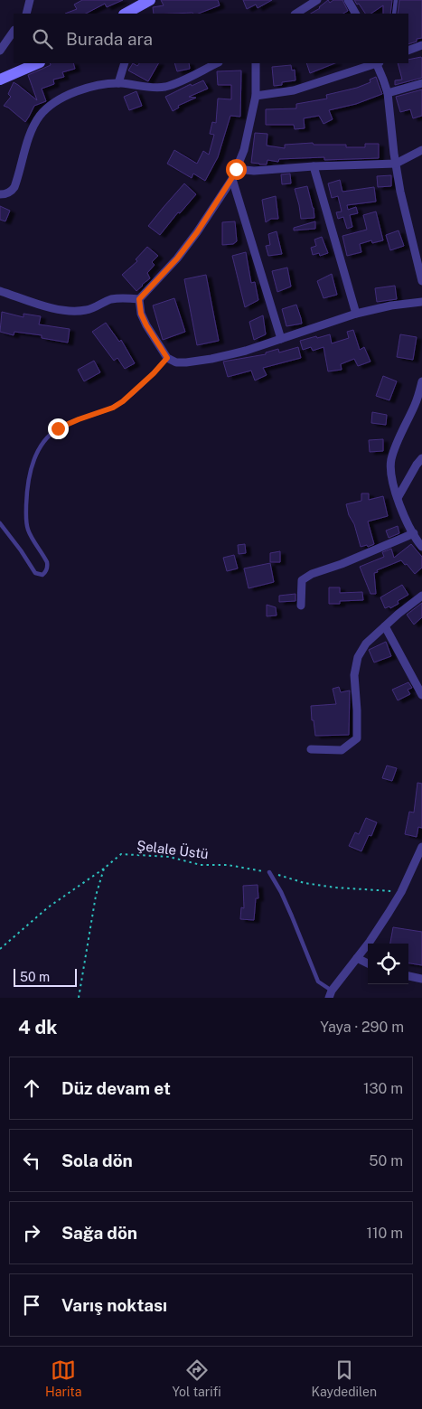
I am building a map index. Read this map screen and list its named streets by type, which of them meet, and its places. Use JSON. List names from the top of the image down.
{
  "streets": {
    "path": ["Şelale Üstü"]
  },
  "scale_bar": "50 m",
  "page": {
    "search": "Burada ara",
    "scale": "50 m",
    "heading": ["4 dk", "Yaya · 290 m"],
    "list": [
      ["Düz devam et", "130 m"],
      ["Sola dön", "50 m"],
      ["Sağa dön", "110 m"],
      "Varış noktası"
    ],
    "nav": ["Harita", "Yol tarifi", "Kaydedilen"]
  }
}
